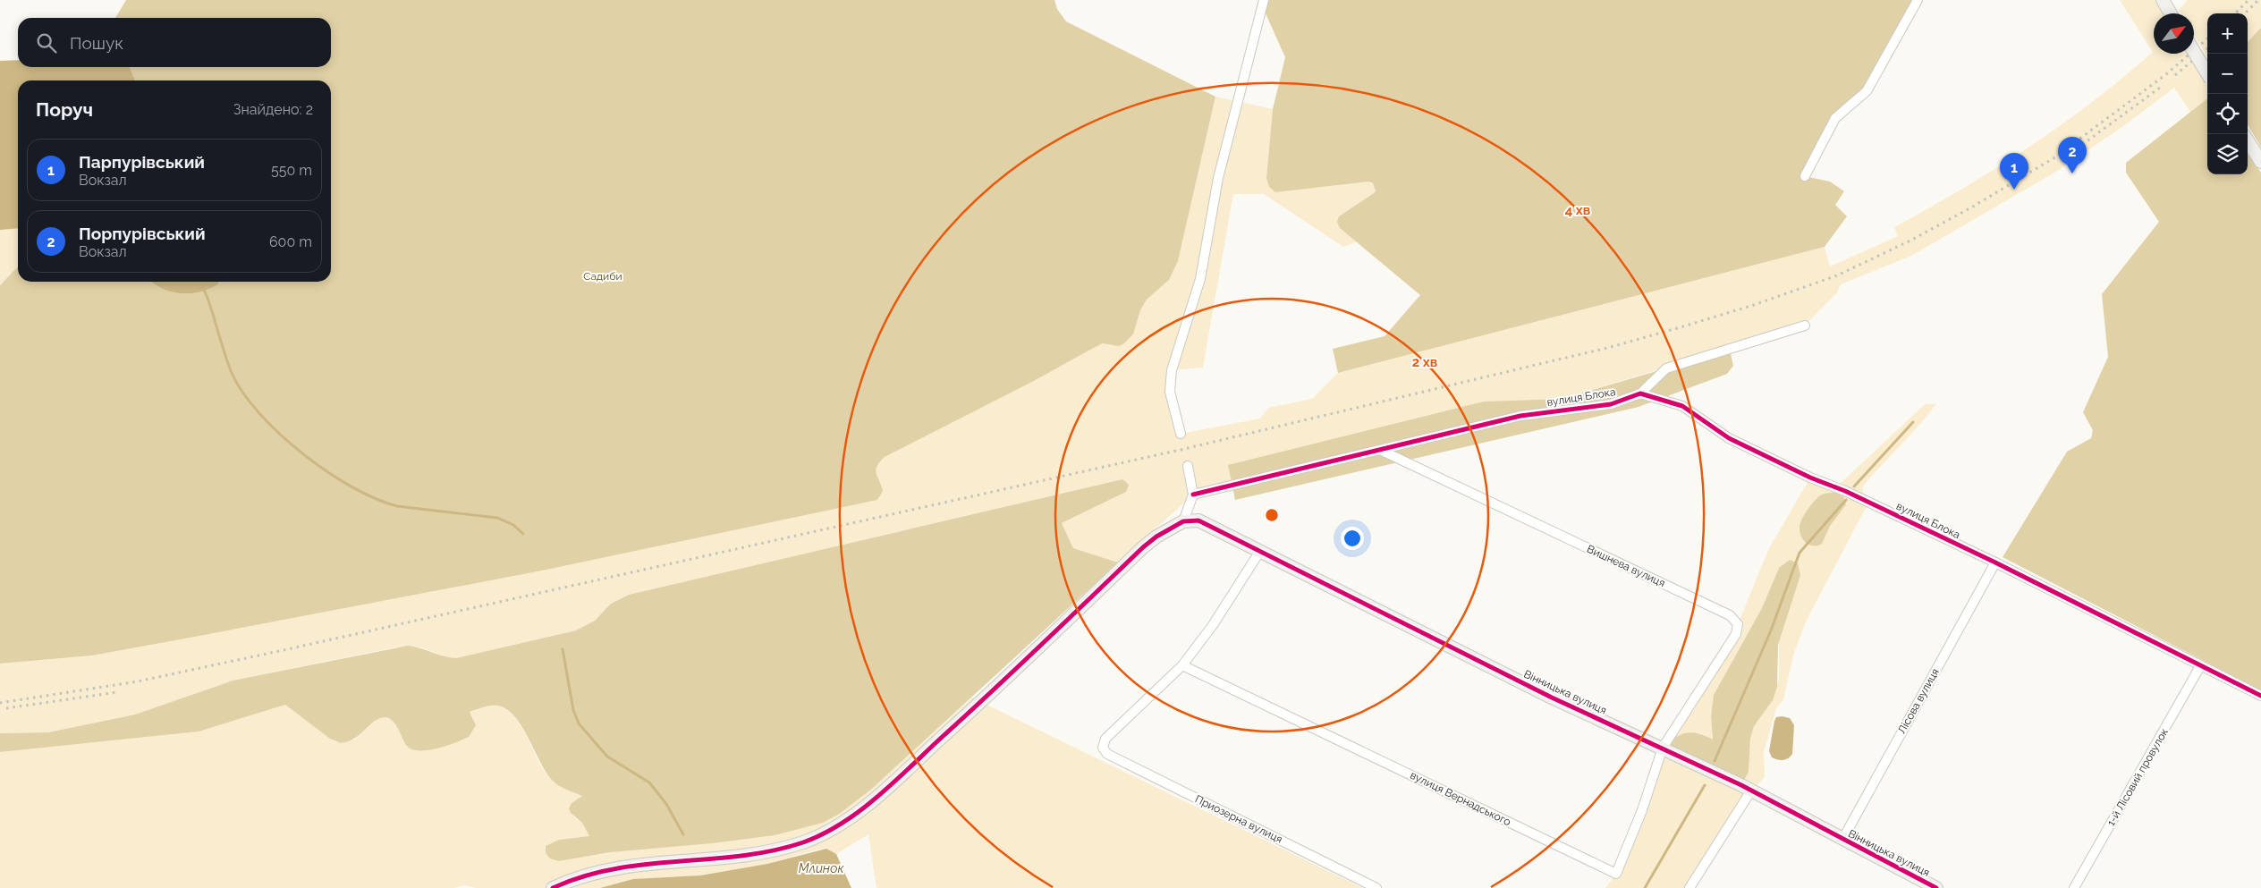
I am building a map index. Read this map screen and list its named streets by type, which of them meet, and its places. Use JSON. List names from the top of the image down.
{
  "streets": {
    "street": [
      "вулиця Блока",
      "Вишнева вулиця",
      "Вінницька вулиця",
      "Лісова вулиця",
      "1-й Лісовий провулок",
      "вулиця Вернадського",
      "Приозерна вулиця"
    ]
  },
  "crossings": [
    ["вулиця Блока", "Вишнева вулиця"],
    ["вулиця Блока", "Лісова вулиця"],
    ["вулиця Блока", "1-й Лісовий провулок"],
    ["Вишнева вулиця", "Вінницька вулиця"],
    ["Вишнева вулиця", "вулиця Вернадського"],
    ["Вінницька вулиця", "Лісова вулиця"],
    ["Вінницька вулиця", "вулиця Вернадського"],
    ["вулиця Вернадського", "Приозерна вулиця"]
  ],
  "water": ["Млинок"],
  "parks": ["Садиби"],
  "north": "top right",
  "page": {
    "map_buttons": ["+", "−"],
    "search": "Пошук",
    "heading": ["Поруч", "Знайдено: 2"],
    "pins": ["2", "1"],
    "list": [
      {
        "mark": "1",
        "name": "Парпурівський",
        "note": "Вокзал",
        "value": "550 m"
      },
      {
        "mark": "2",
        "name": "Порпурівський",
        "note": "Вокзал",
        "value": "600 m"
      }
    ]
  },
  "rings": ["4 хв", "2 хв"]
}
